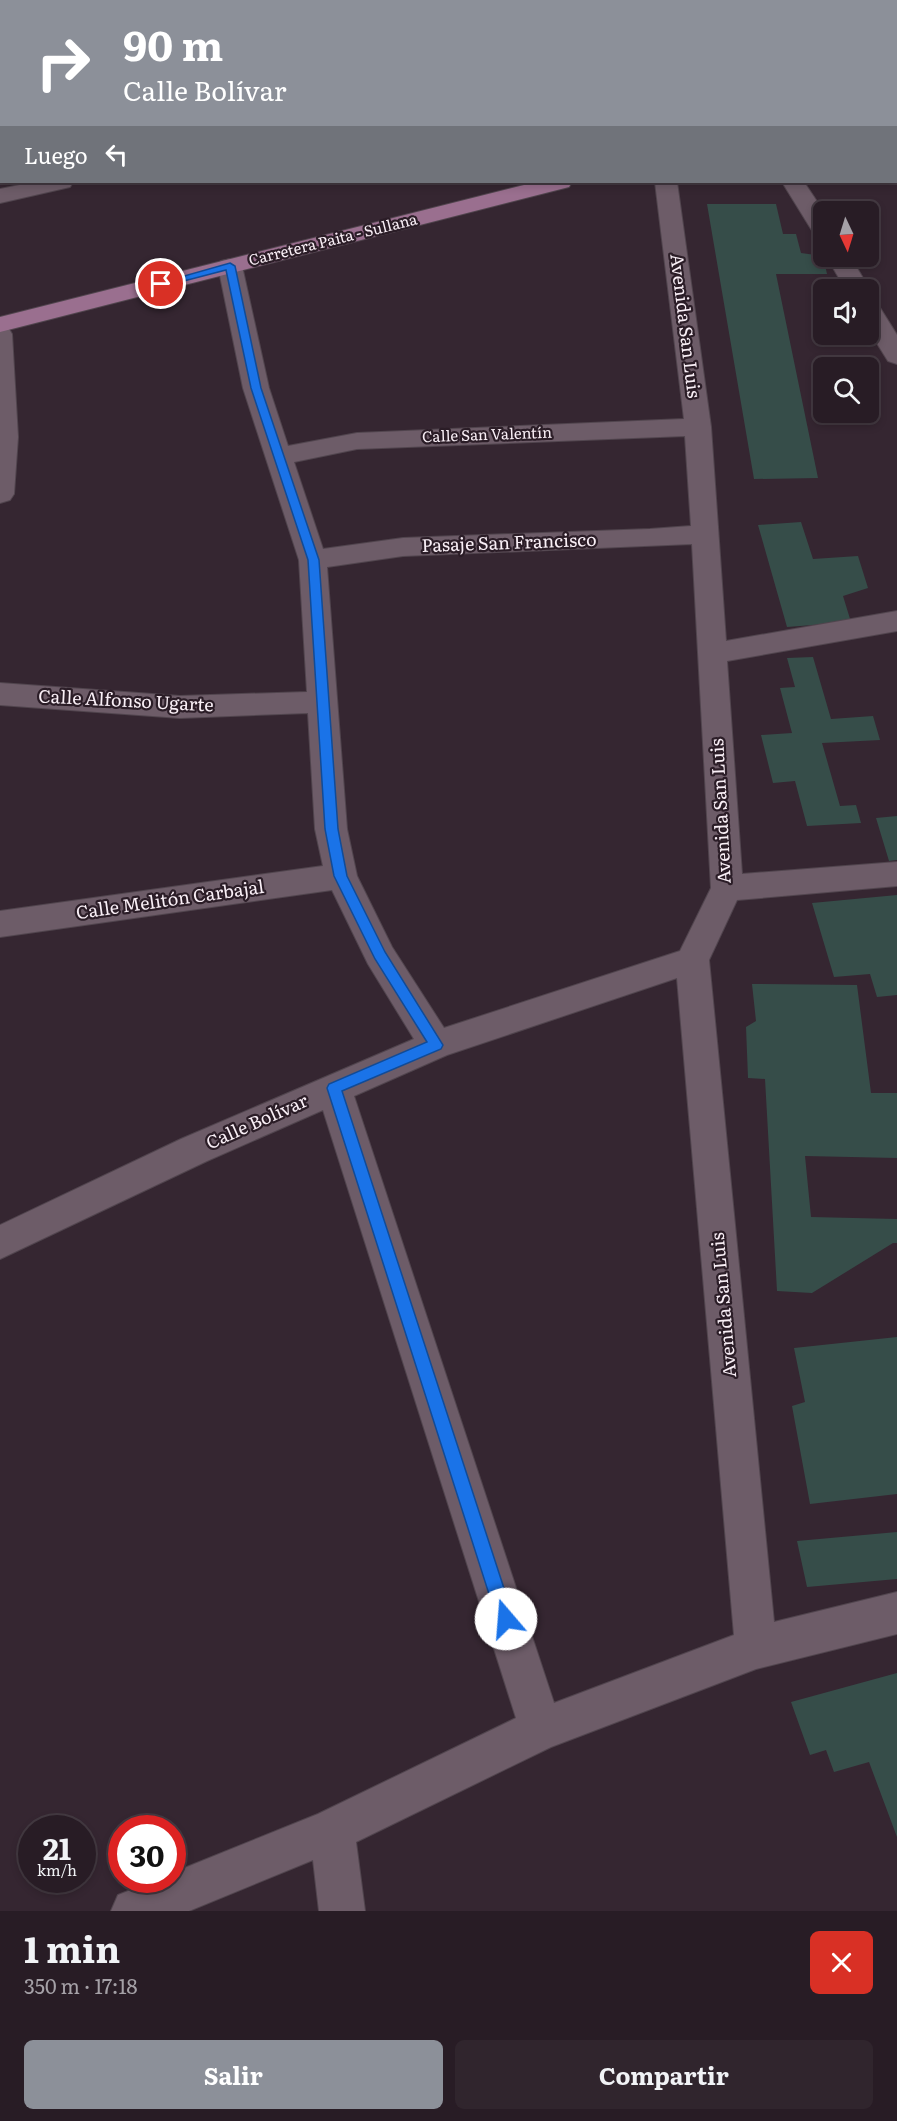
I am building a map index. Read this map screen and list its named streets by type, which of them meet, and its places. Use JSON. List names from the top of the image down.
{
  "streets": {
    "main road": ["Carretera Paita - Sullana"],
    "street": [
      "Avenida San Luis",
      "Calle San Valentín",
      "Pasaje San Francisco",
      "Calle Alfonso Ugarte",
      "Calle Melitón Carbajal",
      "Calle Bolívar"
    ]
  },
  "crossings": [
    ["Avenida San Luis", "Calle San Valentín"],
    ["Avenida San Luis", "Pasaje San Francisco"],
    ["Avenida San Luis", "Calle Bolívar"]
  ],
  "north": "bottom",
  "page": {
    "turn": ["90 m", "Calle Bolívar"],
    "then": "Luego",
    "speed": "21 km/h",
    "limit": "30",
    "heading": ["1 min", "350 m · 17:18"],
    "buttons": ["Salir", "Compartir"]
  }
}
